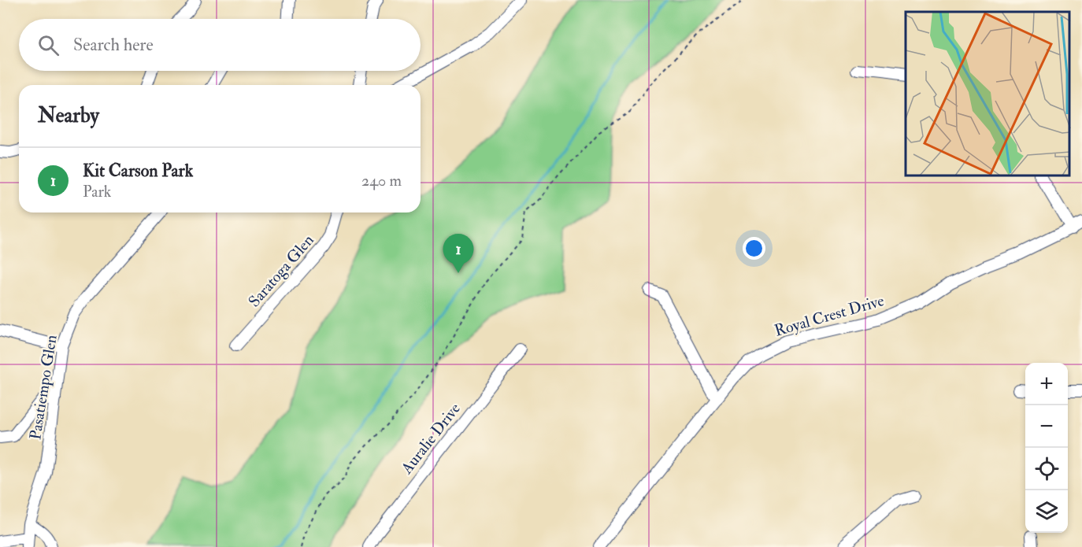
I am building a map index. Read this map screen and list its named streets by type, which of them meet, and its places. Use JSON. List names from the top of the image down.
{
  "streets": {
    "street": [
      "Saratoga Glen",
      "Royal Crest Drive",
      "Pasatiempo Glen",
      "Auralie Drive"
    ]
  },
  "page": {
    "search": "Search here",
    "heading": "Nearby",
    "list": [
      {
        "mark": "1",
        "name": "Kit Carson Park",
        "note": "Park",
        "value": "240 m"
      }
    ],
    "pins": "1",
    "map_buttons": ["+", "−"]
  }
}
